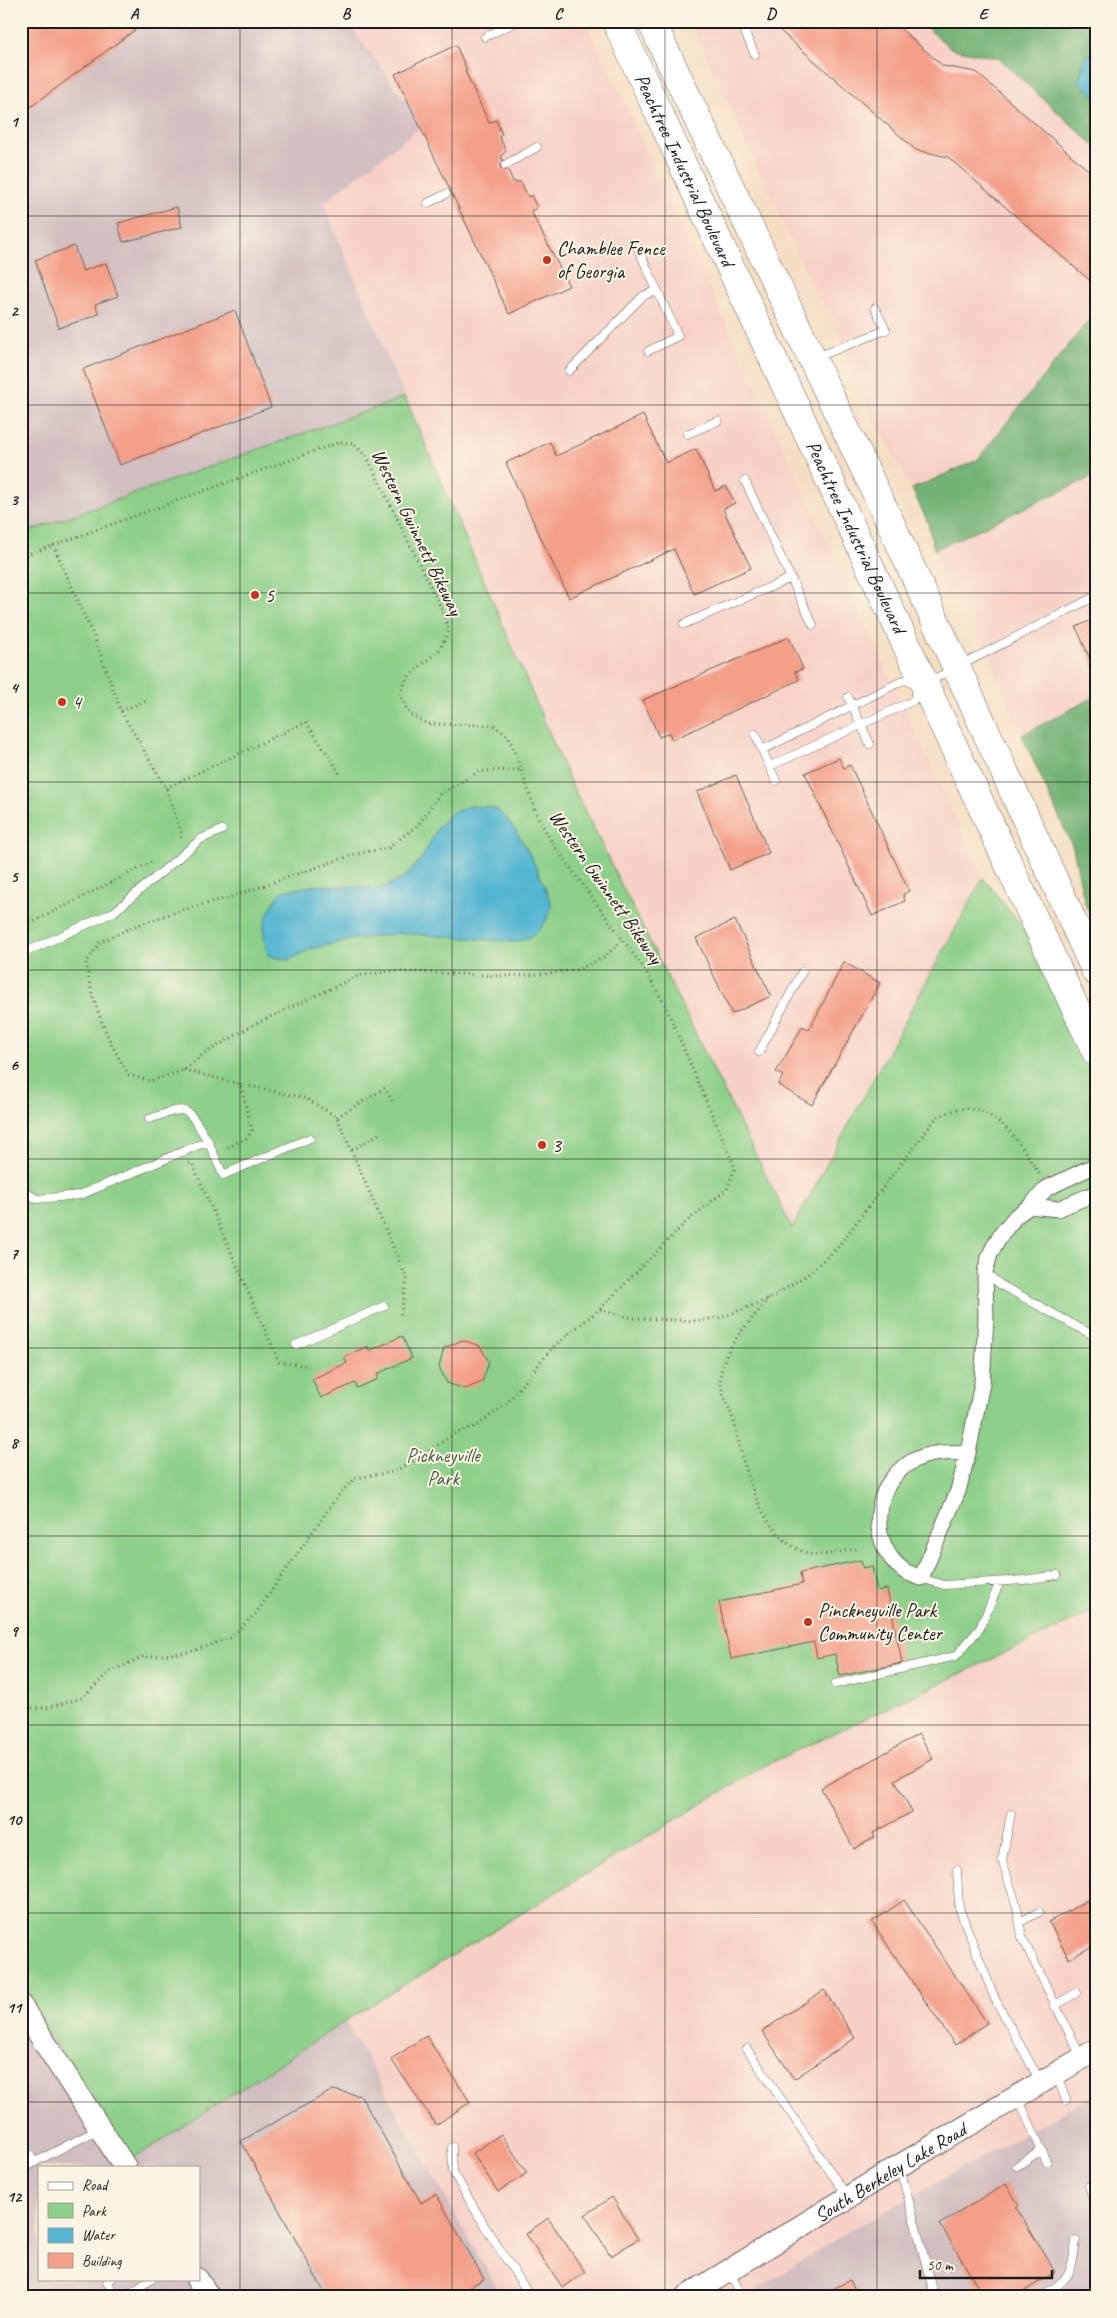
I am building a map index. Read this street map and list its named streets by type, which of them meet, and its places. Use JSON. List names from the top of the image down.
{
  "streets": {
    "highway": ["Peachtree Industrial Boulevard"],
    "street": ["South Berkeley Lake Road"],
    "path": ["Western Gwinnett Bikeway"]
  },
  "parks": ["Pickneyville Park"],
  "places": [
    "Chamblee Fence of Georgia",
    "5",
    "4",
    "3",
    "Pinckneyville Park Community Center"
  ],
  "legend": [
    "Road",
    "Park",
    "Water",
    "Building"
  ],
  "scale_bar": "50 m",
  "grid": {
    "columns": [
      "A",
      "B",
      "C",
      "D",
      "E"
    ],
    "rows": [
      "1",
      "2",
      "3",
      "4",
      "5",
      "6",
      "7",
      "8",
      "9",
      "10",
      "11",
      "12"
    ]
  }
}
